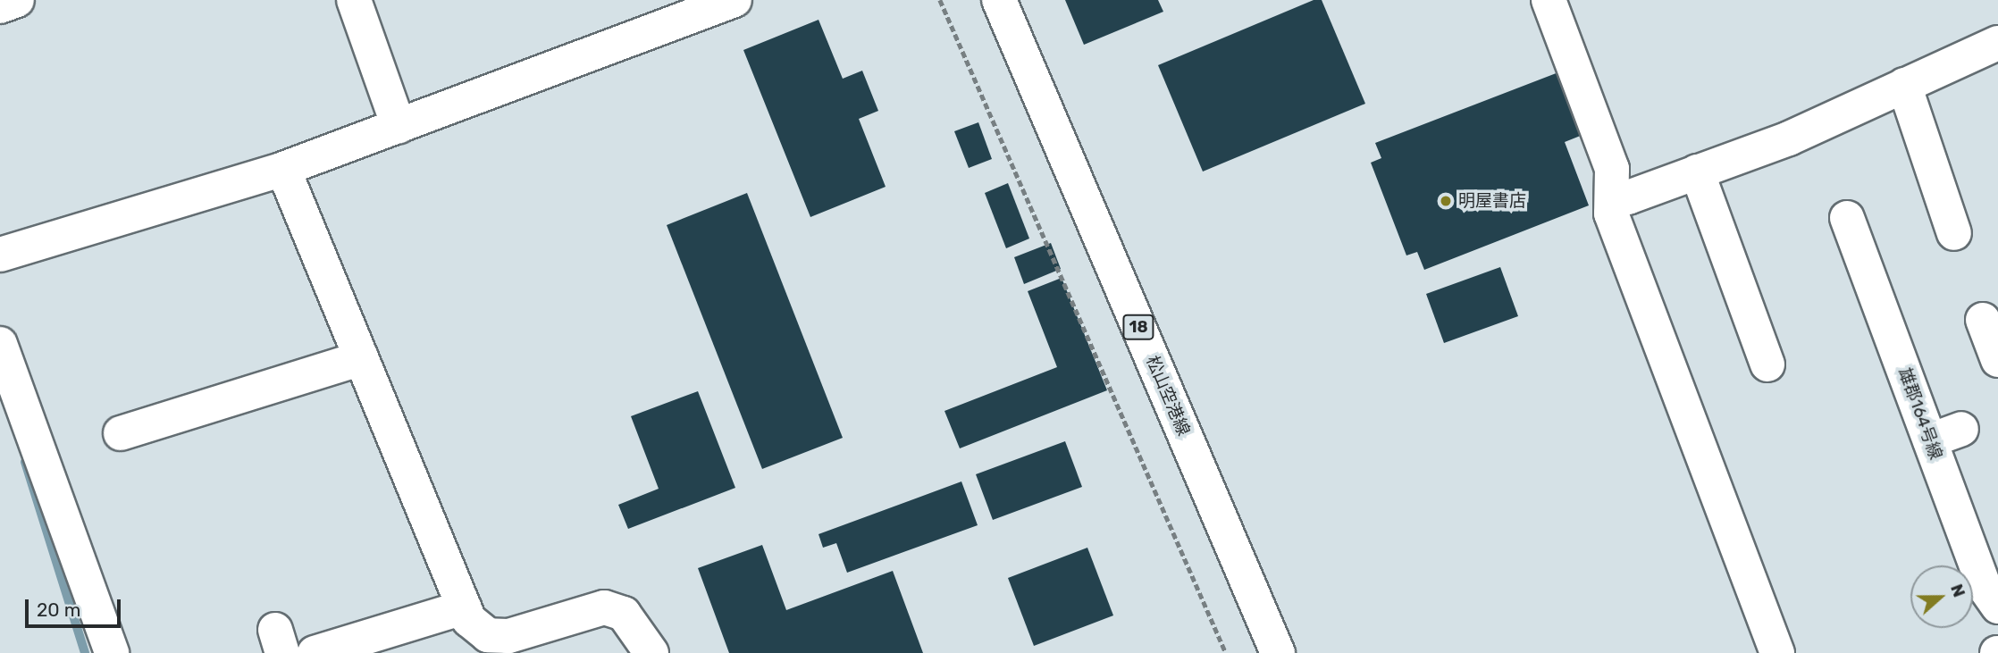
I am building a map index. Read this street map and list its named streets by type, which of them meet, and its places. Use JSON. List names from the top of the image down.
{
  "streets": {
    "street": ["18", "松山空港線", "雄郡164号線"]
  },
  "places": ["明屋書店"],
  "scale_bar": "20 m",
  "north": "right"
}
